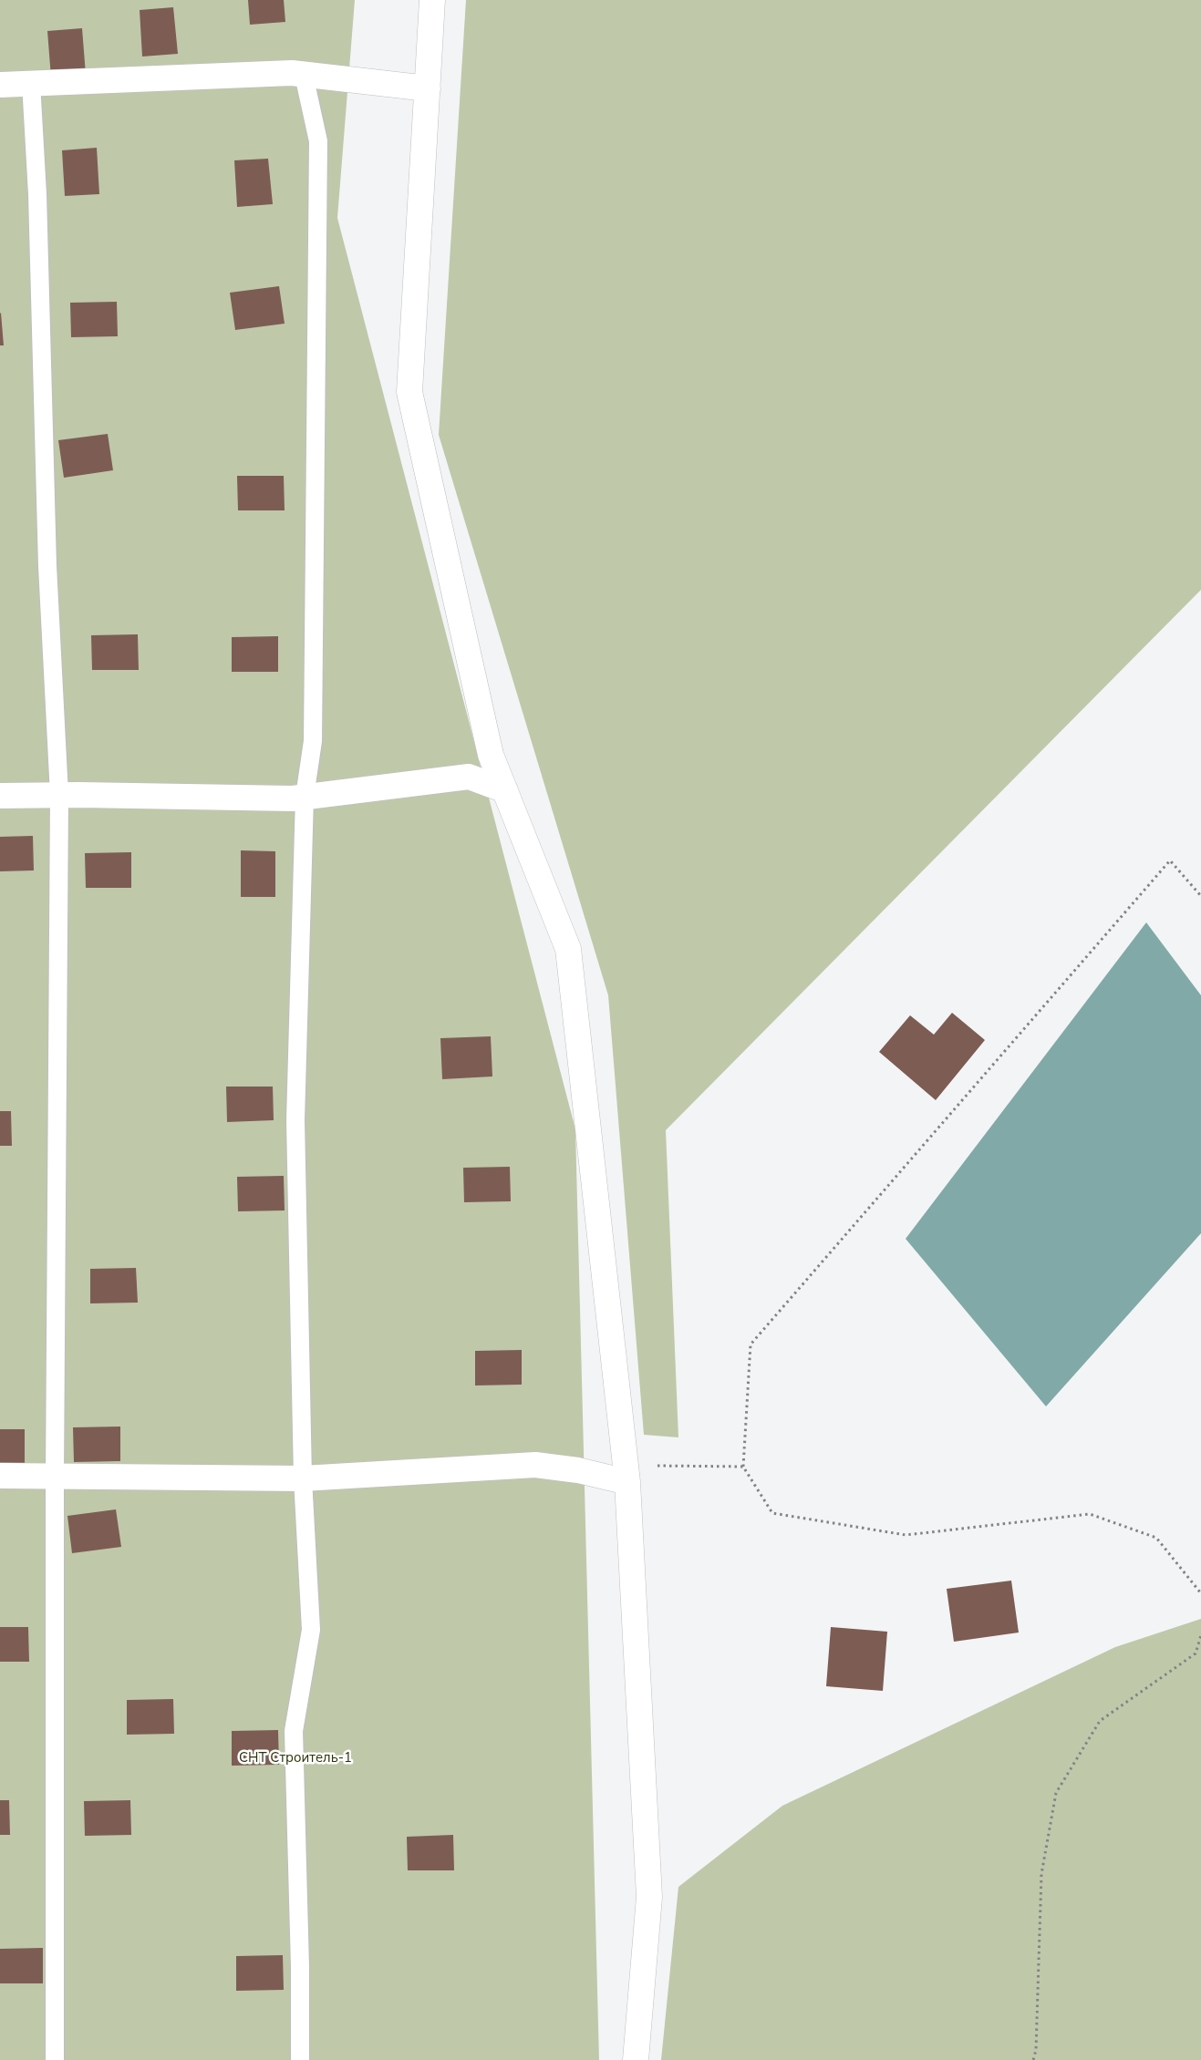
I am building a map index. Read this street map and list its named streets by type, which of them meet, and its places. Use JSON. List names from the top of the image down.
{
  "parks": ["СНТ Строитель-1"]
}
